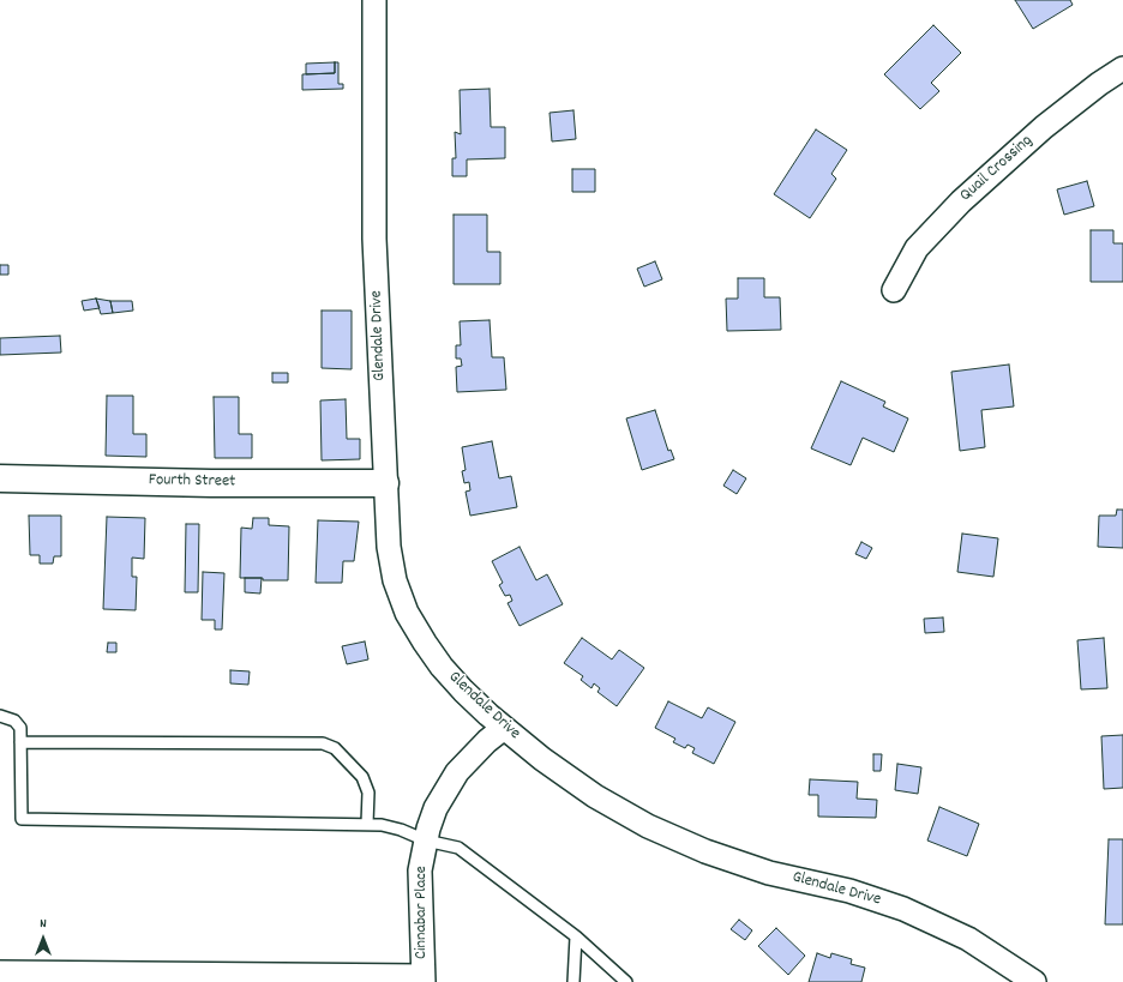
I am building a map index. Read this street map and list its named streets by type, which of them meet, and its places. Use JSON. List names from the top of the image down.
{
  "streets": {
    "street": [
      "Quail Crossing",
      "Glendale Drive",
      "Fourth Street",
      "Cinnabar Place"
    ]
  },
  "crossings": [
    ["Glendale Drive", "Fourth Street"],
    ["Glendale Drive", "Cinnabar Place"]
  ],
  "north": "top"
}
